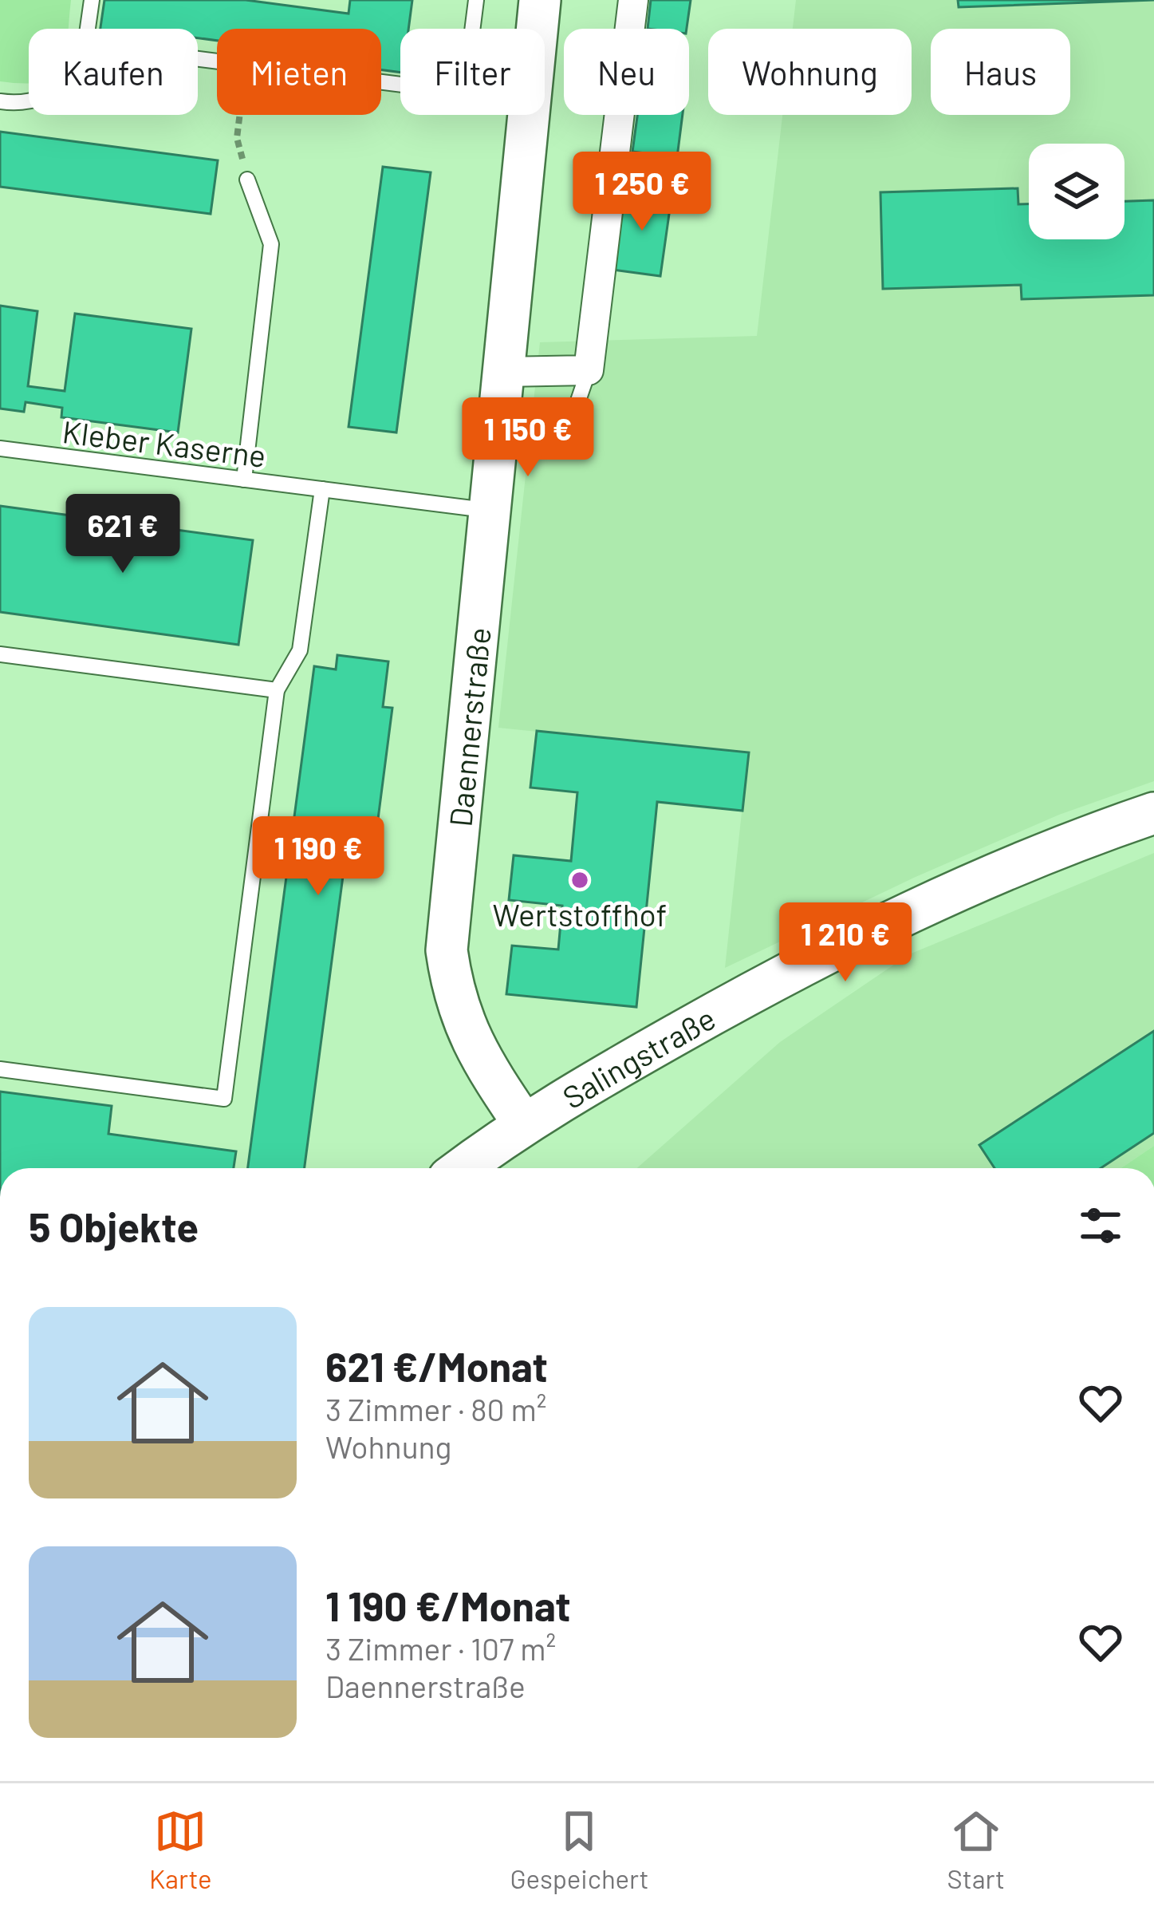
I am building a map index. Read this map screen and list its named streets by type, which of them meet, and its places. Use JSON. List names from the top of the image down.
{
  "streets": {
    "street": ["Daennerstraße", "Salingstraße"],
    "lane": ["Kleber Kaserne"]
  },
  "crossings": [
    ["Kleber Kaserne", "Daennerstraße"],
    ["Daennerstraße", "Salingstraße"]
  ],
  "places": ["Wertstoffhof"],
  "page": {
    "chip": [
      "Kaufen",
      "Mieten",
      "Filter",
      "Neu",
      "Wohnung",
      "Haus"
    ],
    "price": [
      "1 250 €",
      "1 150 €",
      "621 €",
      "1 190 €",
      "1 210 €"
    ],
    "heading": "5 Objekte",
    "list": [
      {
        "name": "621 €/Monat",
        "note": "3 Zimmer · 80 m² · Wohnung"
      },
      {
        "name": "1 190 €/Monat",
        "note": "3 Zimmer · 107 m² · Daennerstraße"
      }
    ],
    "tabs": ["Karte", "Gespeichert", "Start"]
  }
}
